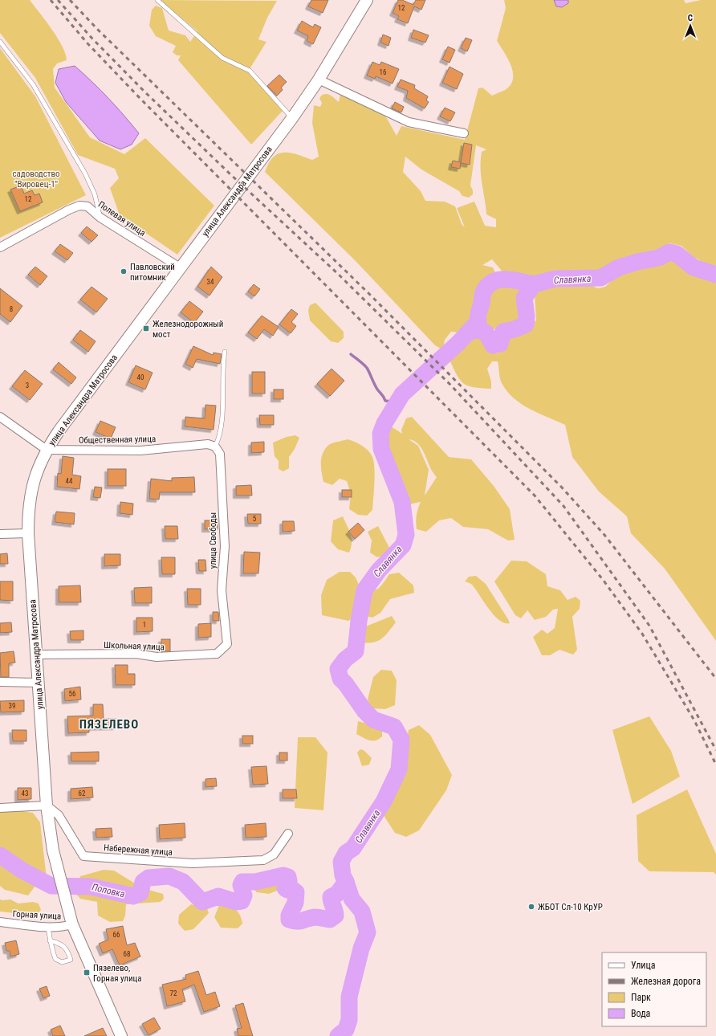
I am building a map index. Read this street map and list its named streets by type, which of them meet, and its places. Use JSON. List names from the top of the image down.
{
  "streets": {
    "main road": ["улица Александра Матросова"],
    "street": [
      "Полевая улица",
      "Общественная улица",
      "улица Свободы",
      "Школьная улица",
      "Набережная улица",
      "Горная улица"
    ]
  },
  "crossings": [
    ["улица Александра Матросова", "Полевая улица"],
    ["улица Александра Матросова", "Общественная улица"],
    ["улица Александра Матросова", "Школьная улица"],
    ["улица Александра Матросова", "Набережная улица"],
    ["улица Александра Матросова", "Горная улица"],
    ["Общественная улица", "улица Свободы"],
    ["улица Свободы", "Школьная улица"]
  ],
  "districts": ["ПЯЗЕЛЕВО"],
  "water": ["Славянка", "Поповка"],
  "parks": ["садоводство \"Вировец-1\""],
  "places": {
    "other": ["Павловский питомник", "ЖБОТ Сл-10 КрУР"],
    "transit": ["Железнодорожный мост", "Пязелево, Горная улица"]
  },
  "house_numbers": [
    "12",
    "16",
    "12",
    "34",
    "8",
    "40",
    "3",
    "44",
    "5",
    "1",
    "56",
    "39",
    "43",
    "62",
    "66",
    "68",
    "72"
  ],
  "legend": [
    "Улица",
    "Железная дорога",
    "Парк",
    "Вода"
  ],
  "north": "top"
}
